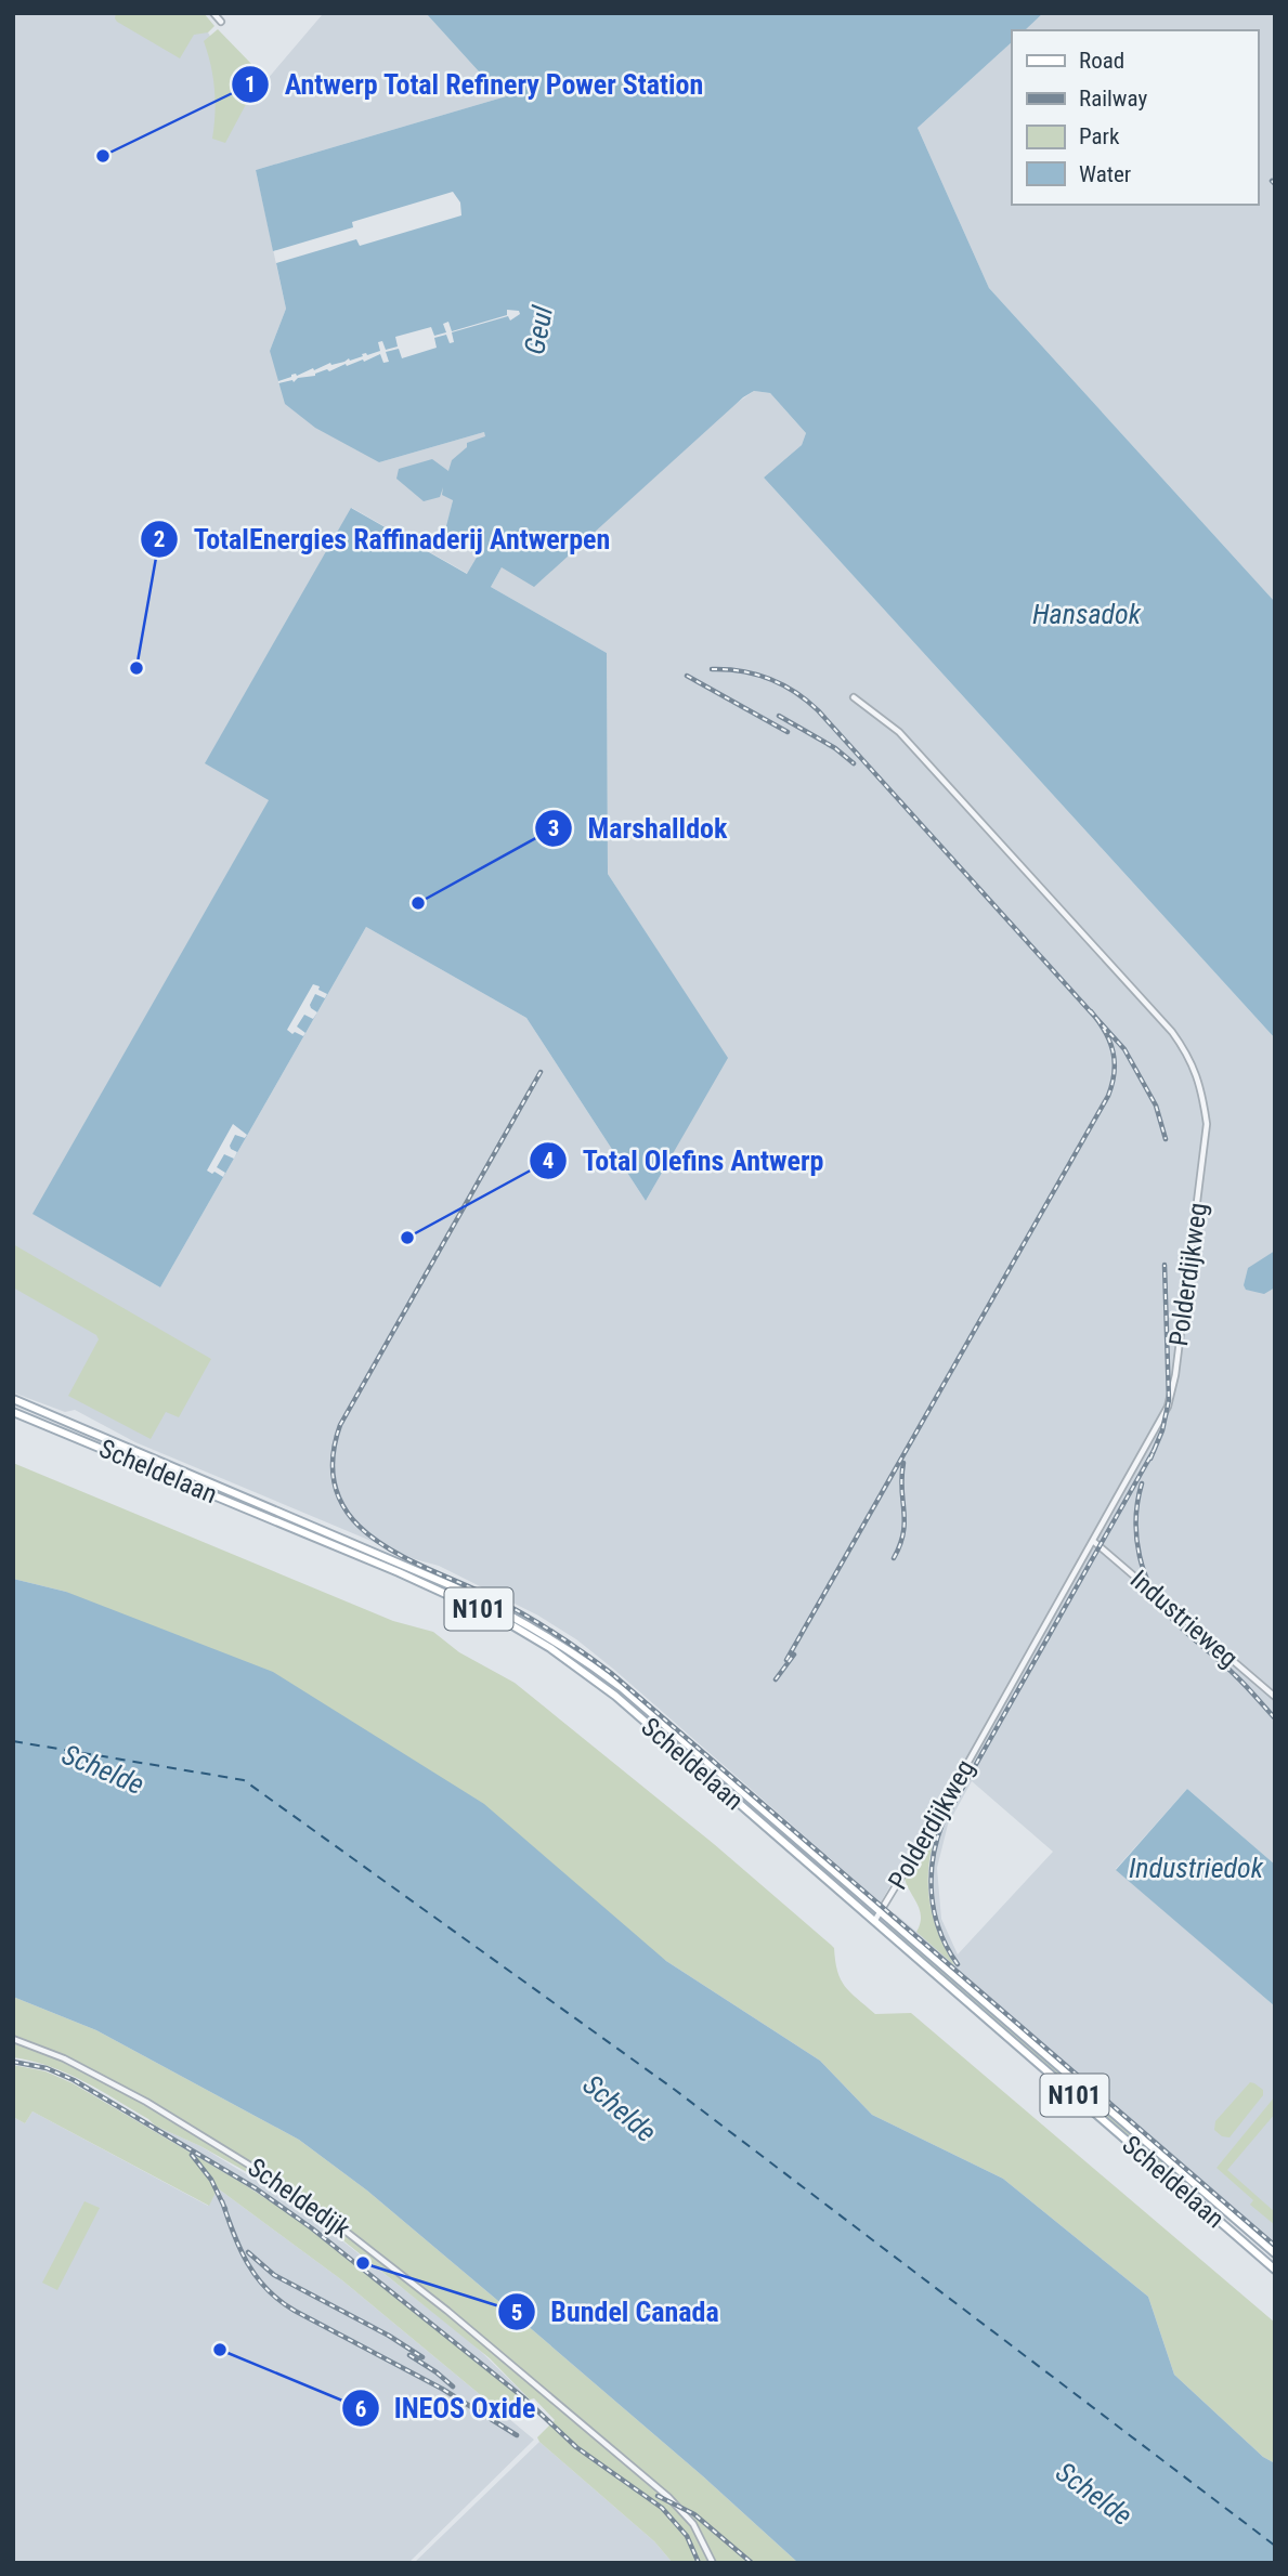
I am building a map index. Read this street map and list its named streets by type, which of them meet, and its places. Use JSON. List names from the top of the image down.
{
  "streets": {
    "main road": ["Scheldelaan", "N101"],
    "street": ["Polderdijkweg", "Industrieweg", "Scheldedijk"]
  },
  "crossings": [
    ["Polderdijkweg", "Scheldelaan"],
    ["Polderdijkweg", "Industrieweg"]
  ],
  "water": [
    "Geul",
    "Hansadok",
    "Schelde",
    "Industriedok"
  ],
  "places": [
    "Antwerp Total Refinery Power Station",
    "TotalEnergies Raffinaderij Antwerpen",
    "Marshalldok",
    "Total Olefins Antwerp",
    "Bundel Canada",
    "INEOS Oxide"
  ],
  "legend": [
    "Road",
    "Railway",
    "Park",
    "Water"
  ]
}
